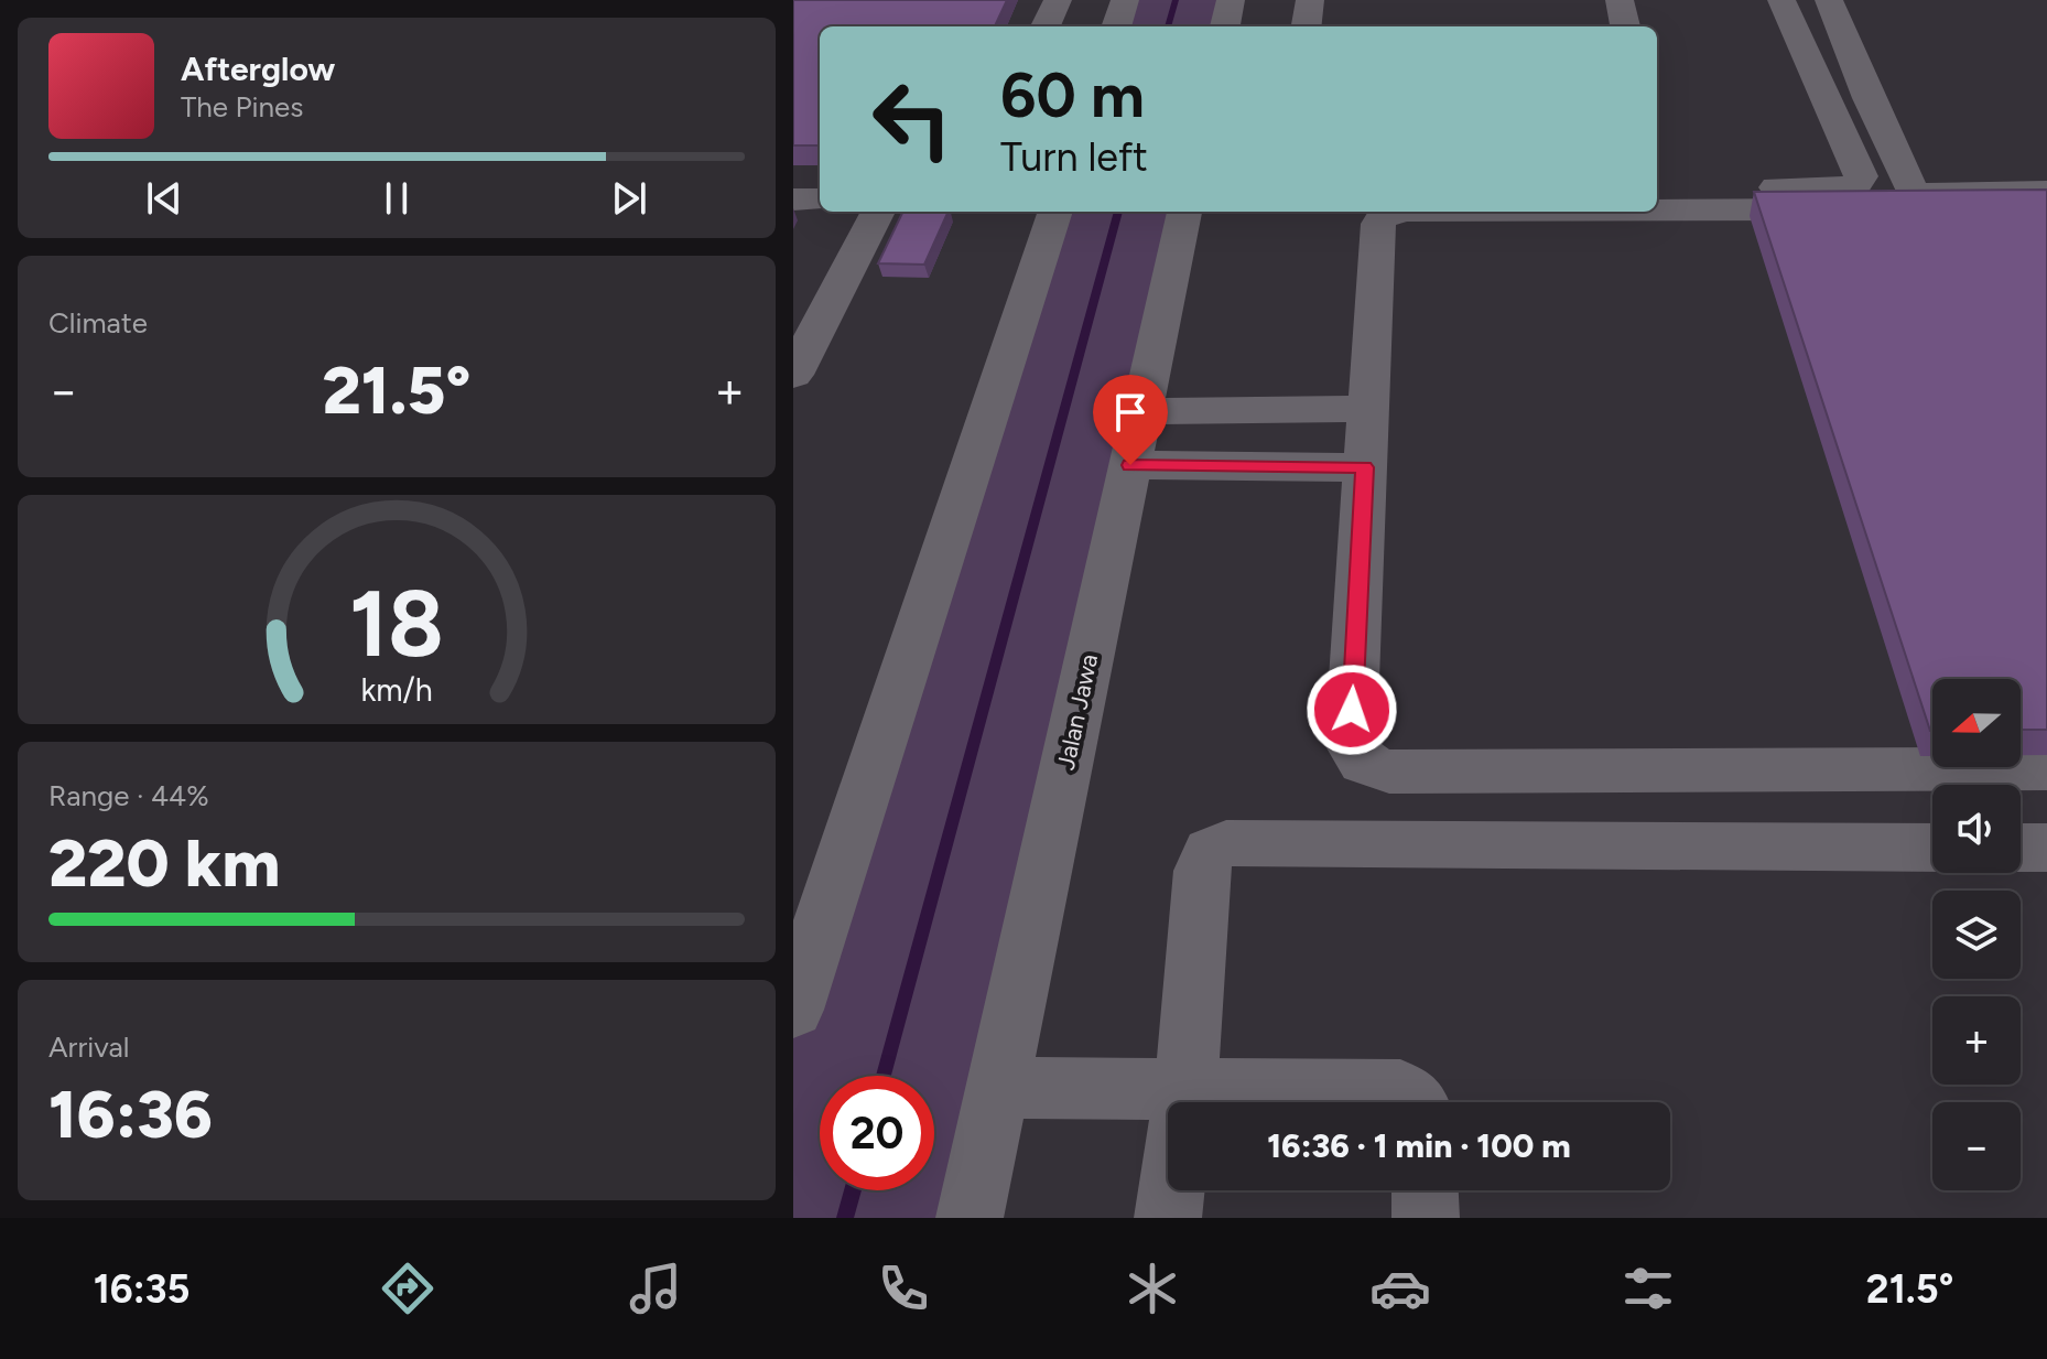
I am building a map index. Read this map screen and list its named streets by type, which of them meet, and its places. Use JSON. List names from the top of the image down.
{
  "streets": {
    "street": ["Jalan Jawa"]
  },
  "north": "left",
  "page": {
    "turn": ["60 m", "Turn left"],
    "song": ["Afterglow", "The Pines"],
    "tile": [
      "Climate",
      ["Range · 44%", "220 km"],
      ["Arrival", "16:36"]
    ],
    "heat": ["−", "21.5°", "+"],
    "map_buttons": ["+", "−"],
    "limit": "20",
    "trip": "16:36 · 1 min · 100 m",
    "tabs": ["16:35", "21.5°"],
    "gauge": ["18", "km/h"]
  }
}
